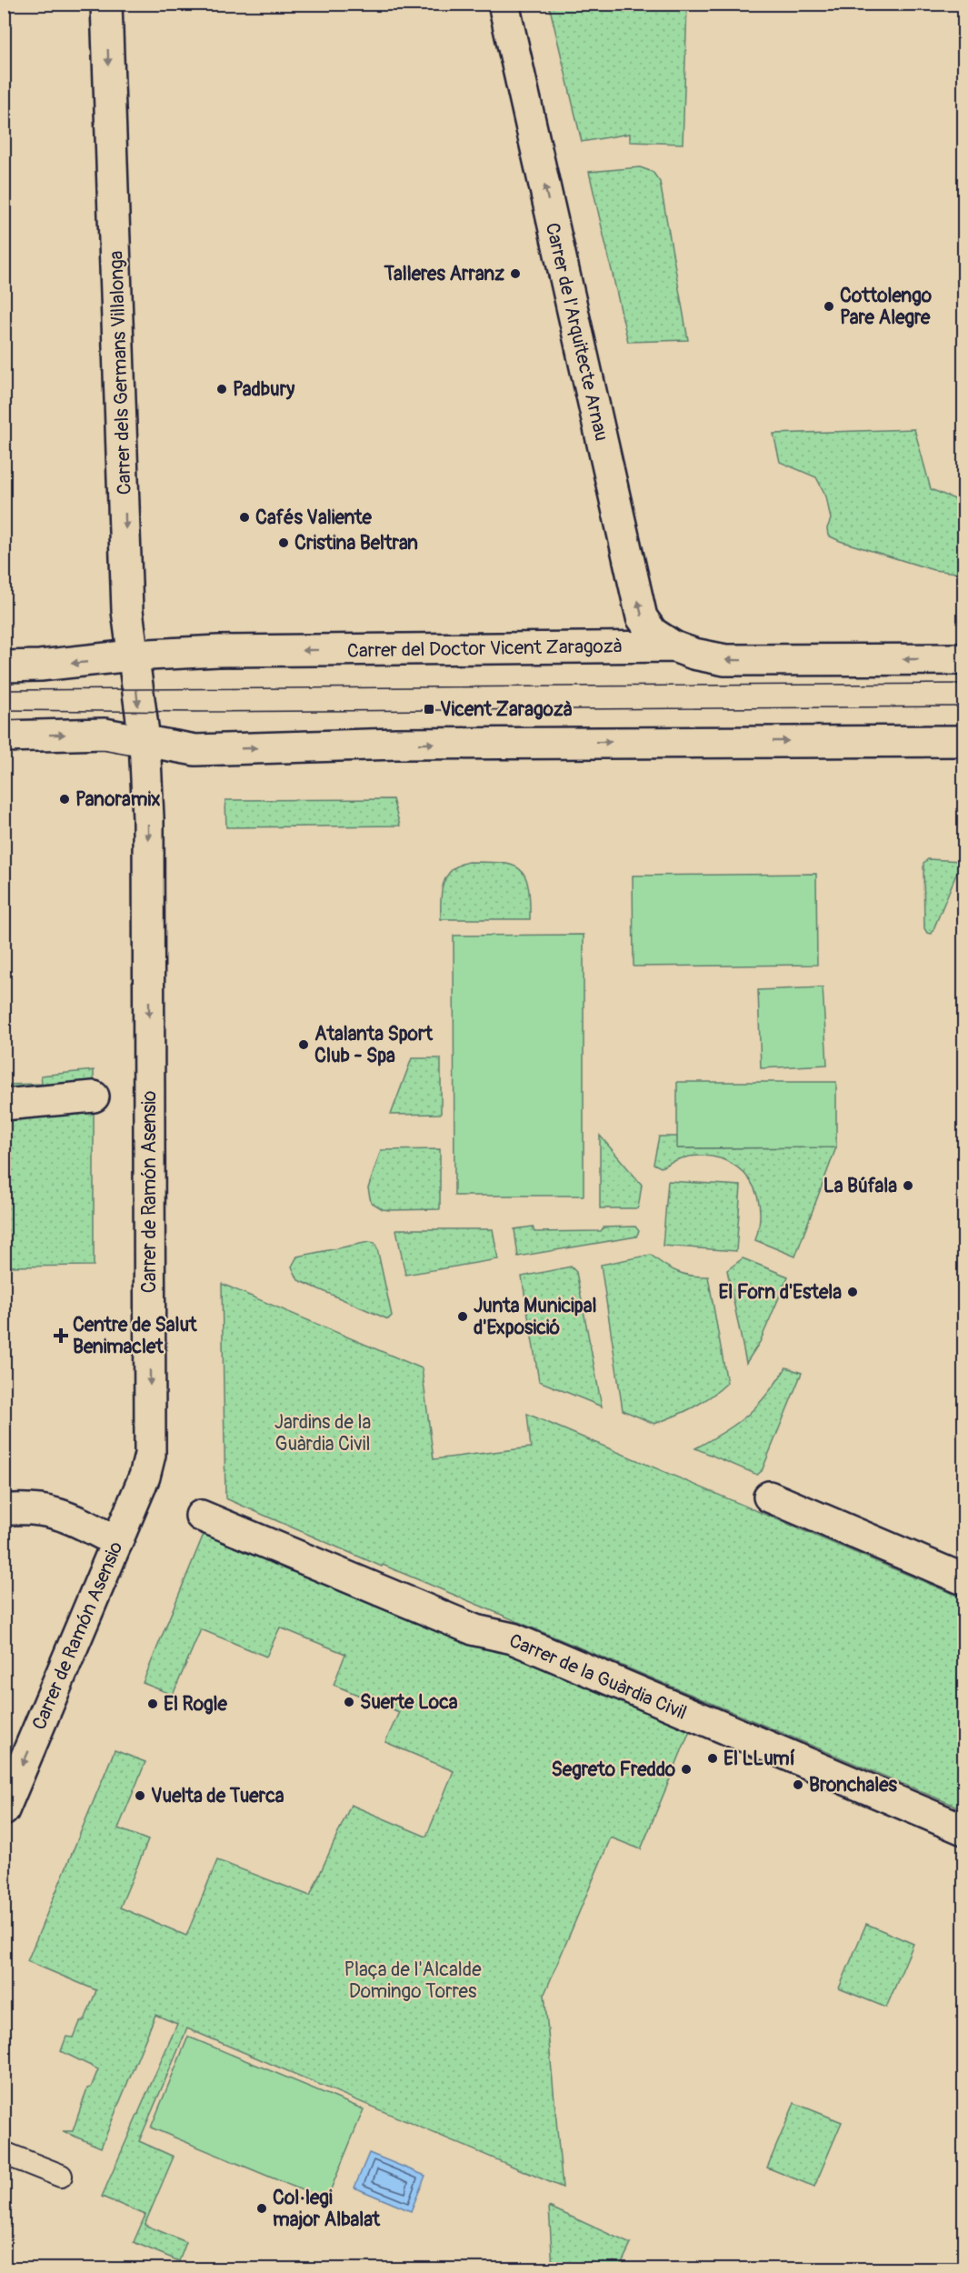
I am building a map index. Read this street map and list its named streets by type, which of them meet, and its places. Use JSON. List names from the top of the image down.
{
  "streets": {
    "street": [
      "Carrer de l'Arquitecte Arnau",
      "Carrer dels Germans Villalonga",
      "Carrer del Doctor Vicent Zaragozà",
      "Carrer de Ramón Asensio",
      "Carrer de la Guàrdia Civil"
    ]
  },
  "crossings": [
    ["Carrer de l'Arquitecte Arnau", "Carrer del Doctor Vicent Zaragozà"],
    ["Carrer dels Germans Villalonga", "Carrer del Doctor Vicent Zaragozà"],
    ["Carrer dels Germans Villalonga", "Carrer de Ramón Asensio"]
  ],
  "one_way": ["Carrer de l'Arquitecte Arnau", "Carrer dels Germans Villalonga", "Carrer de Ramón Asensio"],
  "parks": ["Jardins de la Guàrdia Civil", "Plaça de l'Alcalde Domingo Torres"],
  "places": {
    "other": [
      "Talleres Arranz",
      "Cottolengo Pare Alegre",
      "Padbury",
      "Cafés Valiente",
      "Cristina Beltran",
      "Panoramix",
      "Atalanta Sport Club - Spa",
      "La Búfala",
      "El Forn d'Estela",
      "Junta Municipal d'Exposició",
      "Suerte Loca",
      "El Rogle",
      "El LLumí",
      "Segreto Freddo",
      "Bronchales",
      "Vuelta de Tuerca",
      "Col·legi major Albalat"
    ],
    "transit": ["Vicent Zaragozà"],
    "health": ["Centre de Salut Benimaclet"]
  }
}
